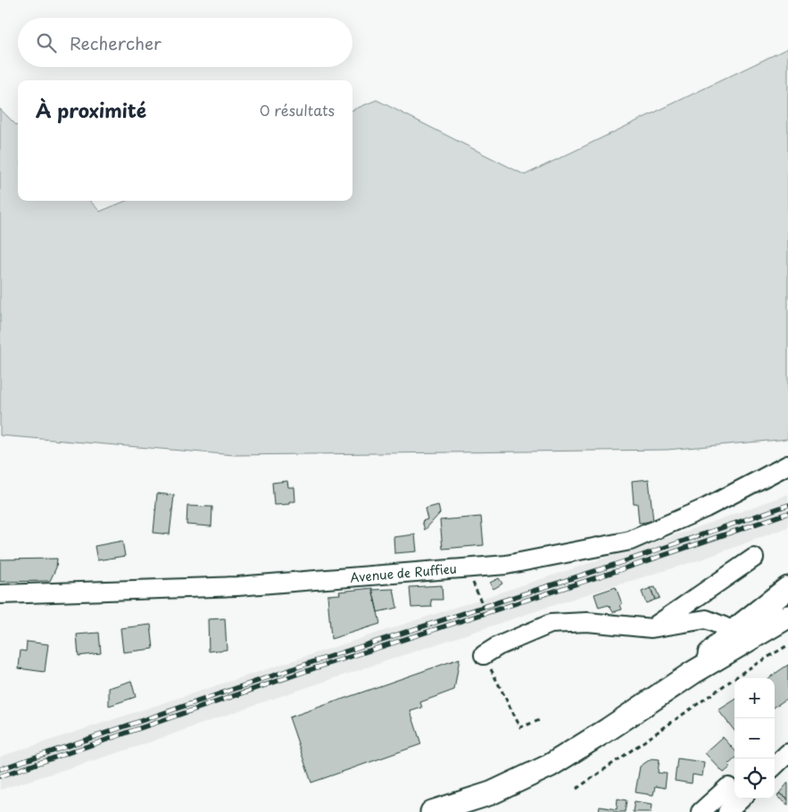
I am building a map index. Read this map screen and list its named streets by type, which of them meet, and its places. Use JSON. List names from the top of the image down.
{
  "streets": {
    "street": ["Avenue de Ruffieu"]
  },
  "page": {
    "search": "Rechercher",
    "heading": ["À proximité", "0 résultats"],
    "map_buttons": ["+", "−"]
  }
}
